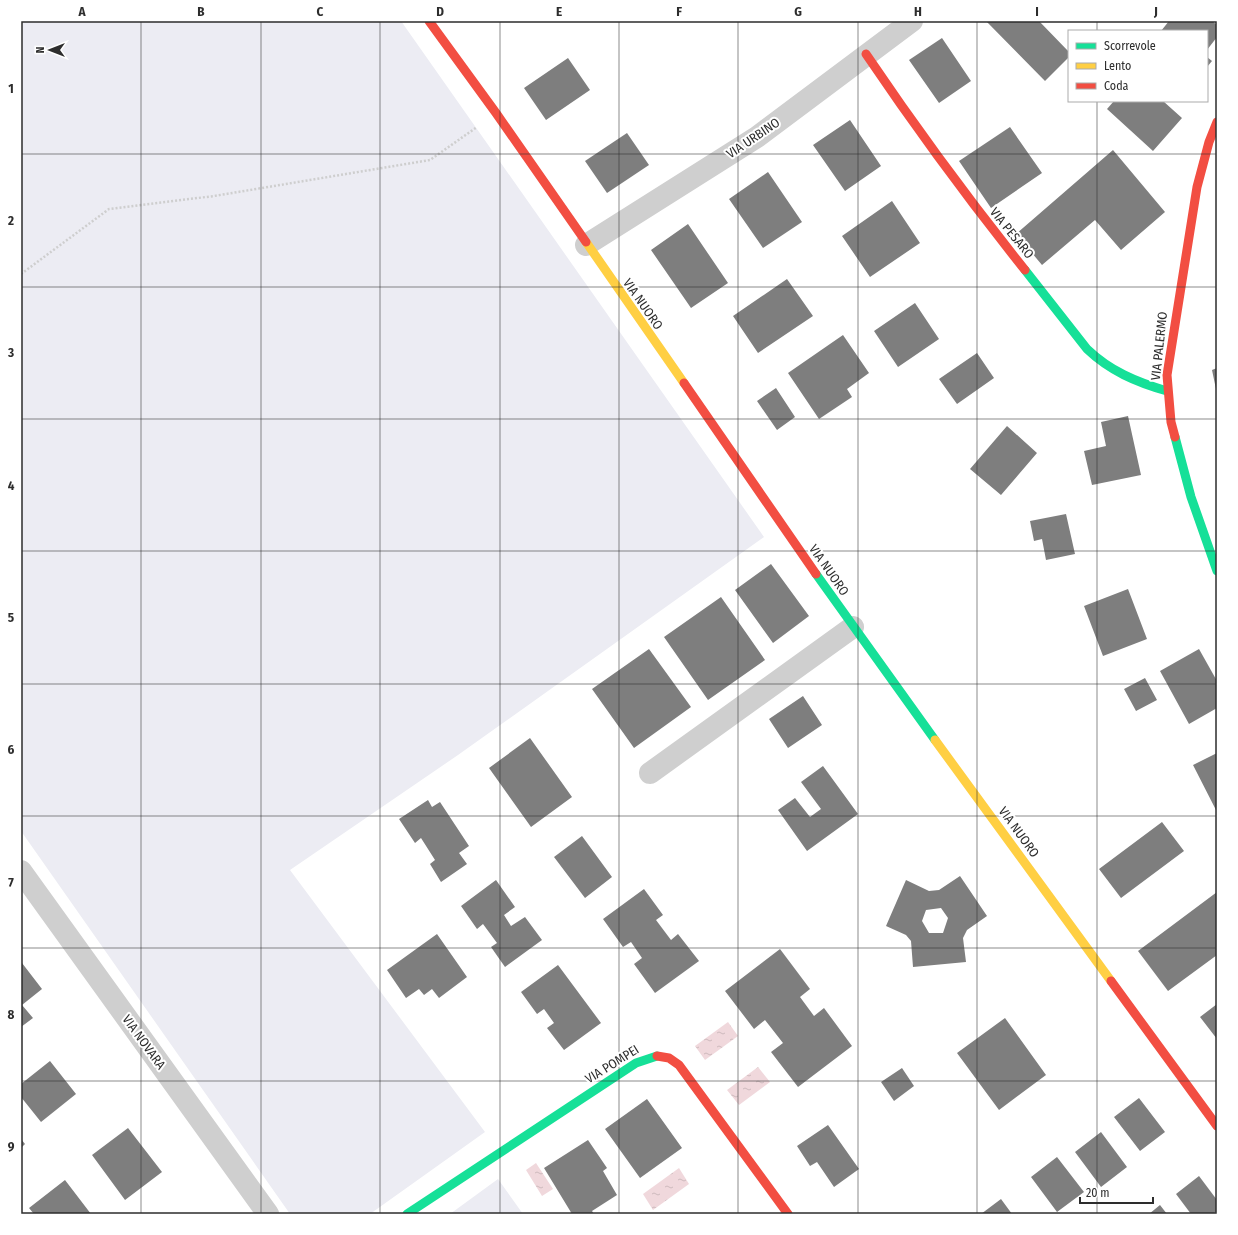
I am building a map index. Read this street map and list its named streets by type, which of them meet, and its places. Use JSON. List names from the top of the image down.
{
  "streets": {
    "street": [
      "VIA URBINO",
      "VIA PESARO",
      "VIA NUORO",
      "VIA PALERMO",
      "VIA NOVARA",
      "VIA POMPEI"
    ]
  },
  "crossings": [
    ["VIA URBINO", "VIA PESARO"],
    ["VIA URBINO", "VIA NUORO"],
    ["VIA PESARO", "VIA PALERMO"]
  ],
  "legend": ["Scorrevole", "Lento", "Coda"],
  "scale_bar": "20 m",
  "north": "left",
  "grid": {
    "columns": [
      "A",
      "B",
      "C",
      "D",
      "E",
      "F",
      "G",
      "H",
      "I",
      "J"
    ],
    "rows": [
      "1",
      "2",
      "3",
      "4",
      "5",
      "6",
      "7",
      "8",
      "9"
    ]
  }
}
